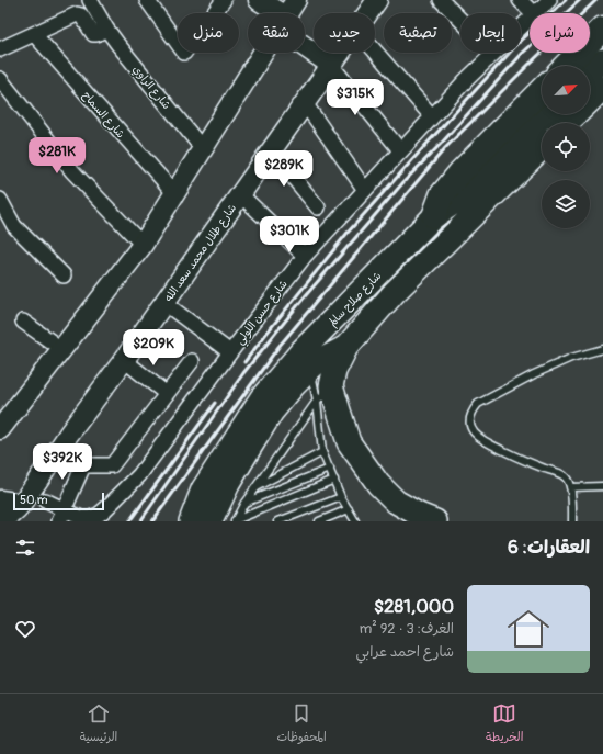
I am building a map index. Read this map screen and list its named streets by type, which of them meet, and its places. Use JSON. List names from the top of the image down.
{
  "streets": {
    "highway": ["شارع صلاح سالم"],
    "main road": ["شارع طلال محمد سعد الله"],
    "street": ["شارع الراوي", "شارع السماح", "شارع حسن اللولي"]
  },
  "scale_bar": "50 m",
  "north": "top right",
  "page": {
    "chip": [
      "شراء",
      "إيجار",
      "تصفية",
      "جديد",
      "شقة",
      "منزل"
    ],
    "price": [
      "$315K",
      "$281K",
      "$289K",
      "$301K",
      "$209K",
      "$392K"
    ],
    "scale": "50 m",
    "heading": "العقارات: 6",
    "list": [
      {
        "name": "$281,000",
        "note": "الغرف: 3 · 92 m² · شارع احمد عرابي"
      }
    ],
    "tabs": ["الخريطة", "المحفوظات", "الرئيسية"]
  }
}
